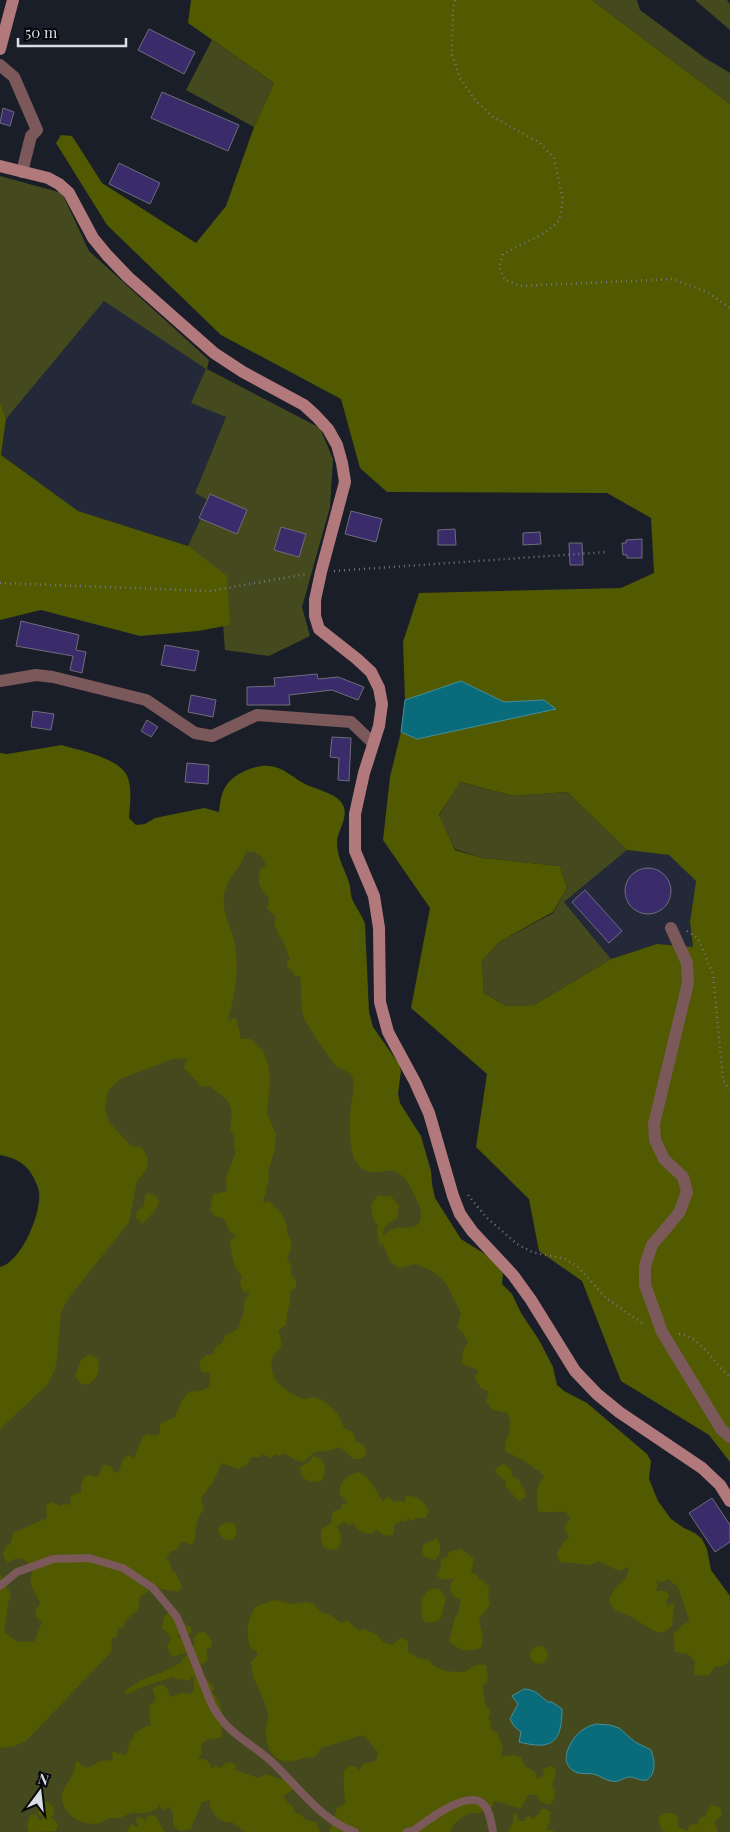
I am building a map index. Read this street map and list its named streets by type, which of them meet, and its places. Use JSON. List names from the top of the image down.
{
  "scale_bar": "50 m",
  "north": "top"
}
